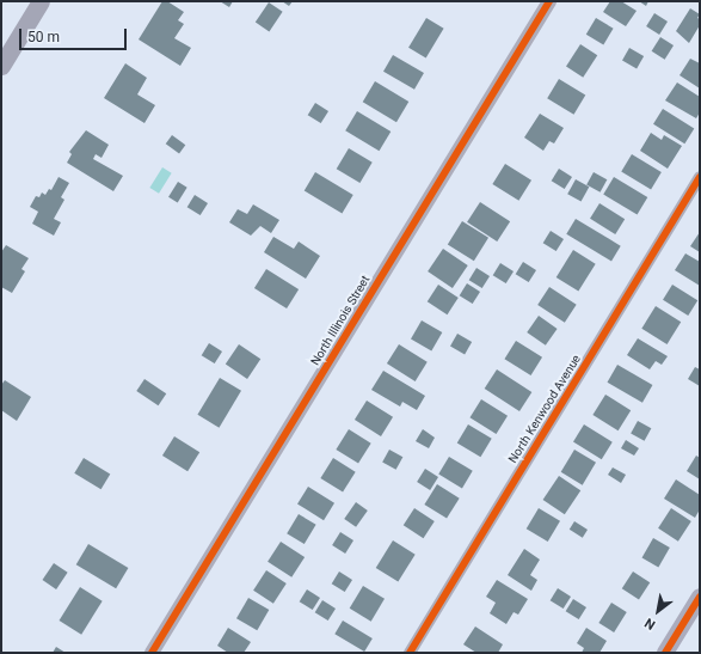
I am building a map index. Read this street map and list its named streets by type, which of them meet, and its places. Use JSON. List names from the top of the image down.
{
  "streets": {
    "street": ["North Illinois Street", "North Kenwood Avenue"]
  },
  "scale_bar": "50 m",
  "north": "bottom left"
}
